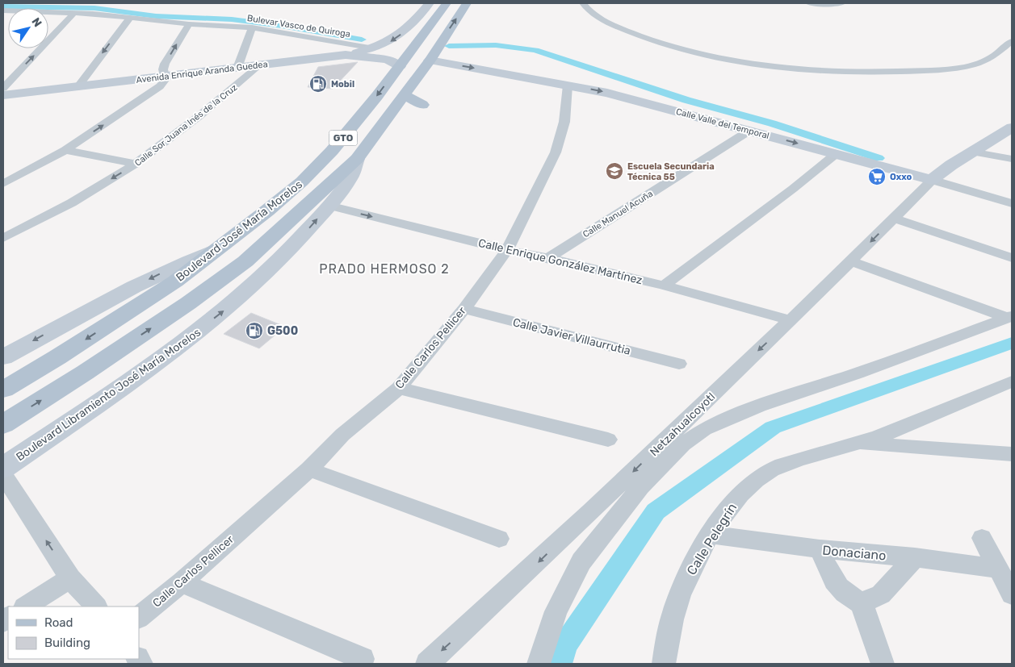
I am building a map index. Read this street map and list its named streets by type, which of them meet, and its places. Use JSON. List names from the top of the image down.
{
  "streets": {
    "main road": ["GTO", "Boulevard José María Morelos"],
    "street": [
      "Bulevar Vasco de Quiroga",
      "Avenida Enrique Aranda Guedea",
      "Calle Valle del Temporal",
      "Calle Sor Juana Inés de la Cruz",
      "Calle Manuel Acuña",
      "Calle Enrique González Martínez",
      "Calle Javier Villaurrutia",
      "Calle Carlos Pellicer",
      "Boulevard Libramiento José María Morelos",
      "Netzahualcoyotl",
      "Calle Pelegrín",
      "Donaciano"
    ]
  },
  "crossings": [
    ["Avenida Enrique Aranda Guedea", "Calle Sor Juana Inés de la Cruz"],
    ["Avenida Enrique Aranda Guedea", "Boulevard José María Morelos"],
    ["Calle Valle del Temporal", "GTO"],
    ["Calle Valle del Temporal", "Calle Manuel Acuña"],
    ["Calle Valle del Temporal", "Calle Carlos Pellicer"],
    ["Calle Valle del Temporal", "Netzahualcoyotl"],
    ["GTO", "Boulevard Libramiento José María Morelos"],
    ["Calle Manuel Acuña", "Calle Enrique González Martínez"],
    ["Calle Enrique González Martínez", "Calle Carlos Pellicer"],
    ["Calle Enrique González Martínez", "Boulevard Libramiento José María Morelos"],
    ["Calle Enrique González Martínez", "Netzahualcoyotl"],
    ["Calle Javier Villaurrutia", "Calle Carlos Pellicer"],
    ["Calle Pelegrín", "Donaciano"]
  ],
  "one_way": ["Calle Enrique González Martínez"],
  "districts": ["PRADO HERMOSO 2"],
  "places": {
    "fuel station": ["Mobil", "G500"],
    "school or university": ["Escuela Secundaria Técnica 55"],
    "supermarket": ["Oxxo"]
  },
  "legend": ["Road", "Building"],
  "north": "top right"
}
